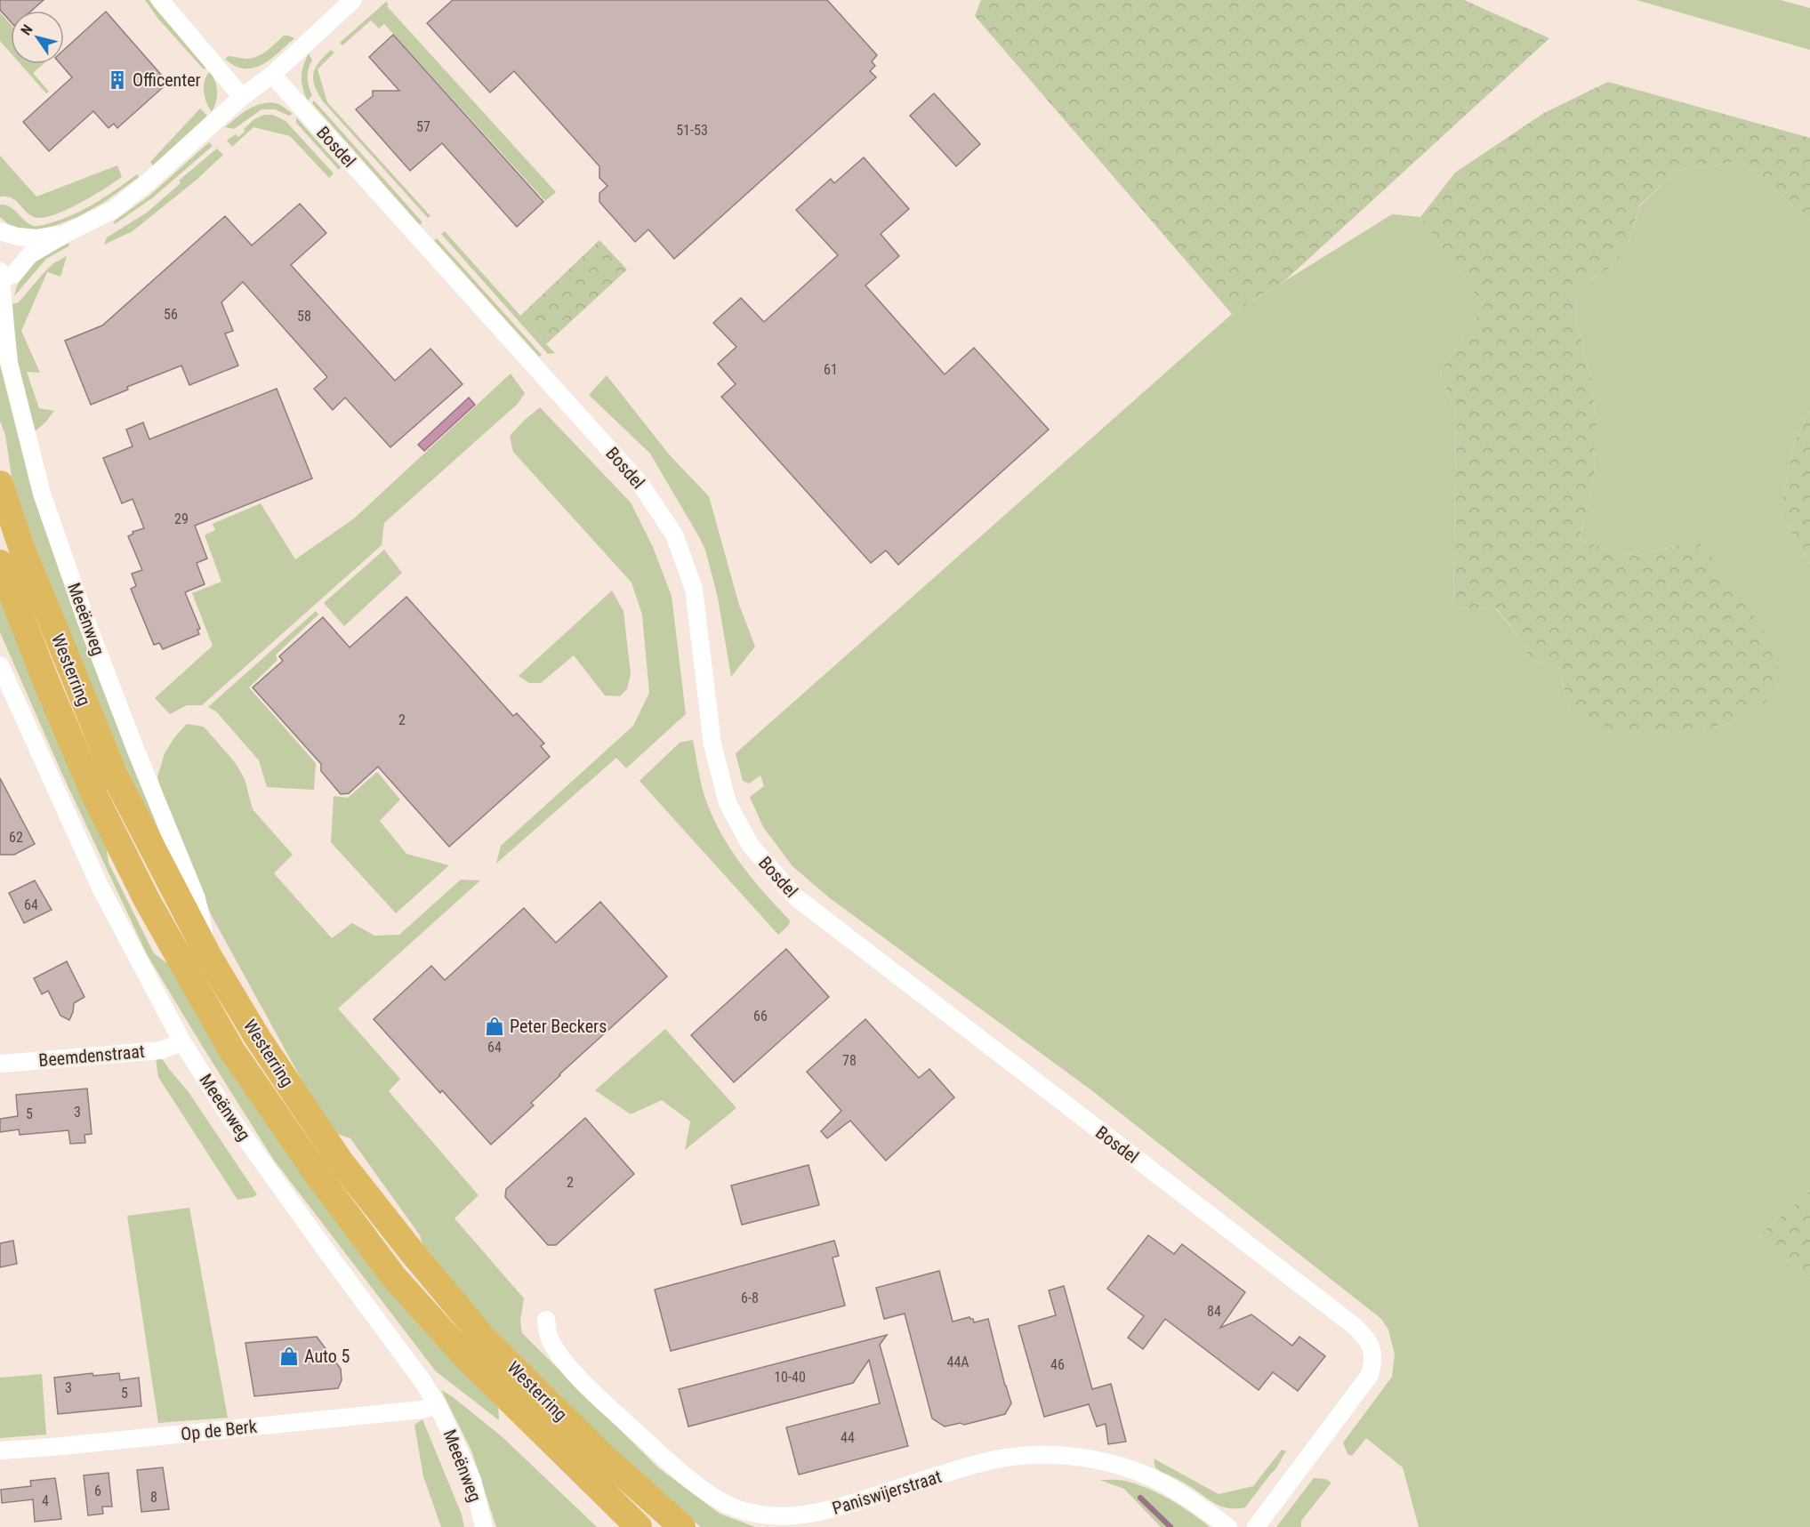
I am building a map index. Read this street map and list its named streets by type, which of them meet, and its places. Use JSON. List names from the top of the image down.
{
  "streets": {
    "highway": ["Westerring"],
    "street": [
      "Bosdel",
      "Meeënweg",
      "Beemdenstraat",
      "Op de Berk",
      "Paniswijerstraat"
    ]
  },
  "crossings": [
    ["Meeënweg", "Westerring"],
    ["Meeënweg", "Beemdenstraat"],
    ["Meeënweg", "Op de Berk"]
  ],
  "places": {
    "building": ["Officenter"],
    "shop": ["Peter Beckers", "Auto 5"]
  },
  "house_numbers": [
    "57",
    "51-53",
    "56",
    "58",
    "61",
    "29",
    "2",
    "62",
    "64",
    "66",
    "64",
    "78",
    "3",
    "5",
    "2",
    "6-8",
    "84",
    "44A",
    "46",
    "10-40",
    "3",
    "5",
    "44",
    "6",
    "8",
    "4"
  ],
  "north": "top left"
}
